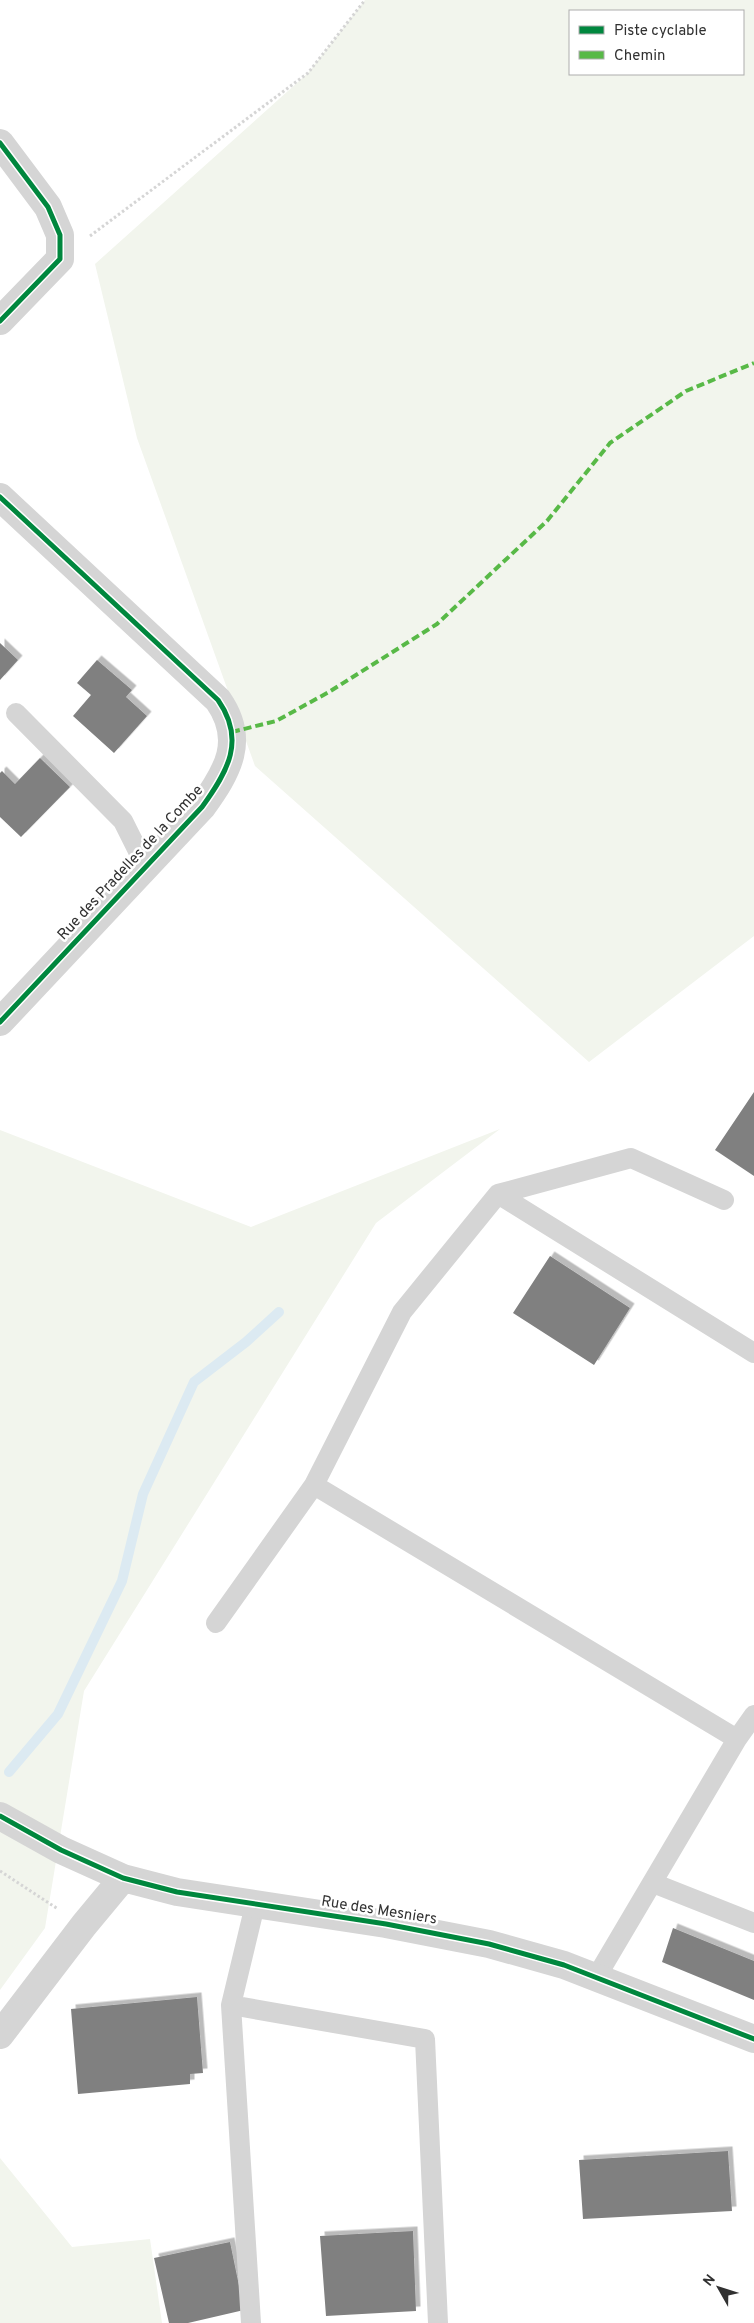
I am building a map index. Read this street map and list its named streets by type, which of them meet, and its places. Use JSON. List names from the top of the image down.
{
  "streets": {
    "street": ["Rue des Pradelles de la Combe", "Rue des Mesniers"]
  },
  "legend": ["Piste cyclable", "Chemin"],
  "north": "top left"
}
